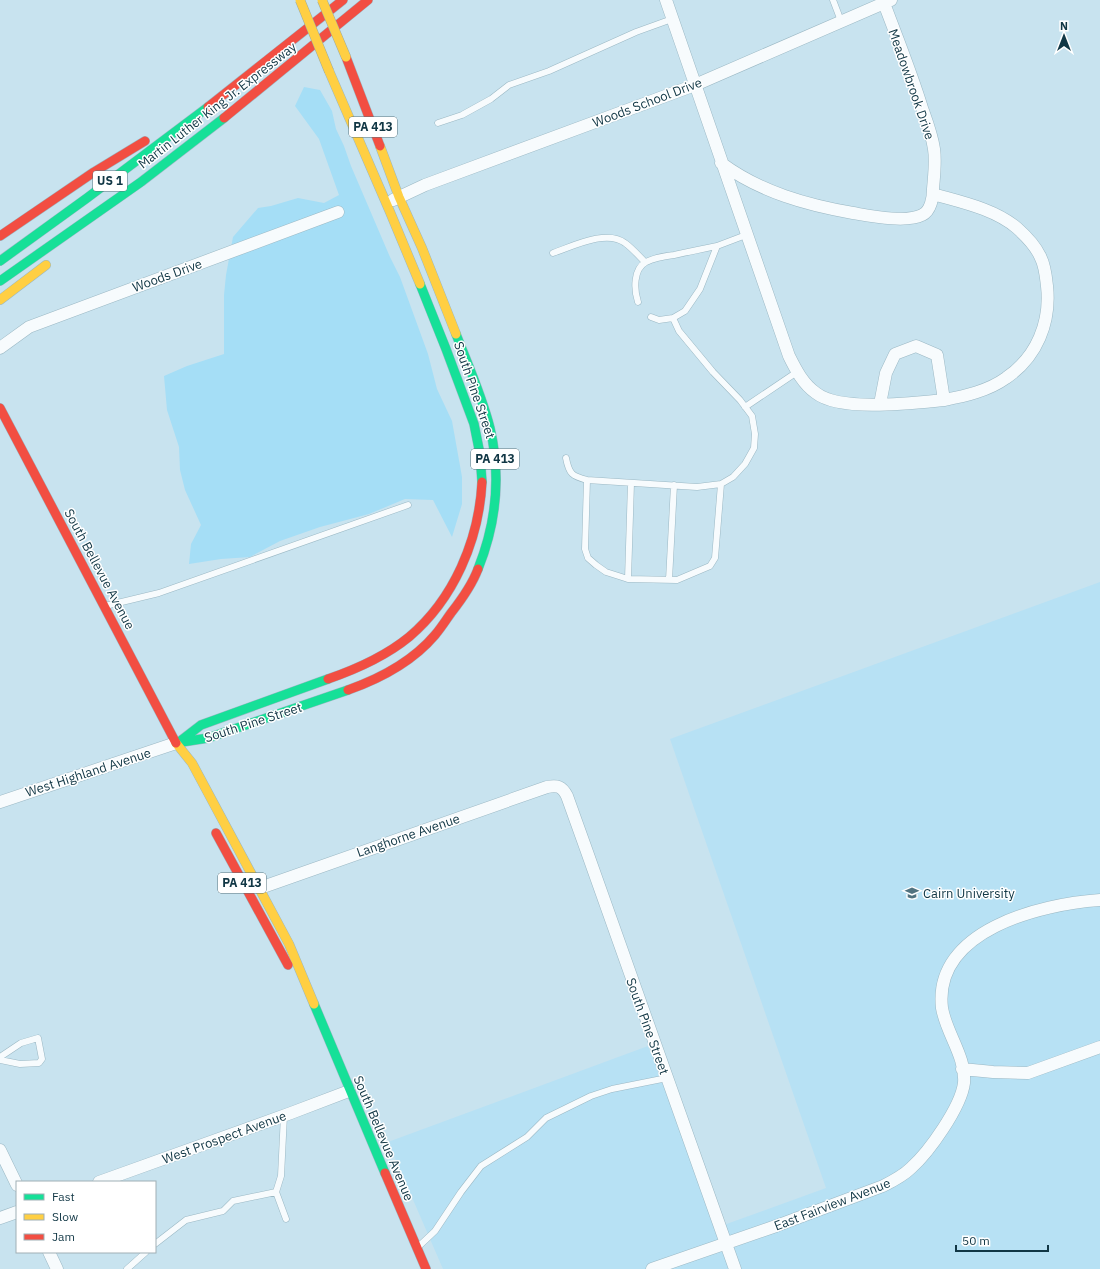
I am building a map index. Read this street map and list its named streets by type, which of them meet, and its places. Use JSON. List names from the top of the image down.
{
  "streets": {
    "main road": [
      "Martin Luther King Jr. Expressway",
      "PA 413",
      "US 1",
      "South Pine Street",
      "South Bellevue Avenue"
    ],
    "street": [
      "Meadowbrook Drive",
      "Woods School Drive",
      "Woods Drive",
      "West Highland Avenue",
      "Langhorne Avenue",
      "West Prospect Avenue",
      "East Fairview Avenue"
    ]
  },
  "crossings": [
    ["Meadowbrook Drive", "Woods School Drive"],
    ["Woods School Drive", "South Pine Street"],
    ["South Pine Street", "South Bellevue Avenue"],
    ["South Pine Street", "West Highland Avenue"],
    ["South Pine Street", "Langhorne Avenue"],
    ["South Pine Street", "East Fairview Avenue"],
    ["South Bellevue Avenue", "West Highland Avenue"],
    ["South Bellevue Avenue", "Langhorne Avenue"],
    ["South Bellevue Avenue", "West Prospect Avenue"]
  ],
  "places": {
    "school or university": ["Cairn University"]
  },
  "legend": ["Fast", "Slow", "Jam"],
  "scale_bar": "50 m",
  "north": "top"
}
